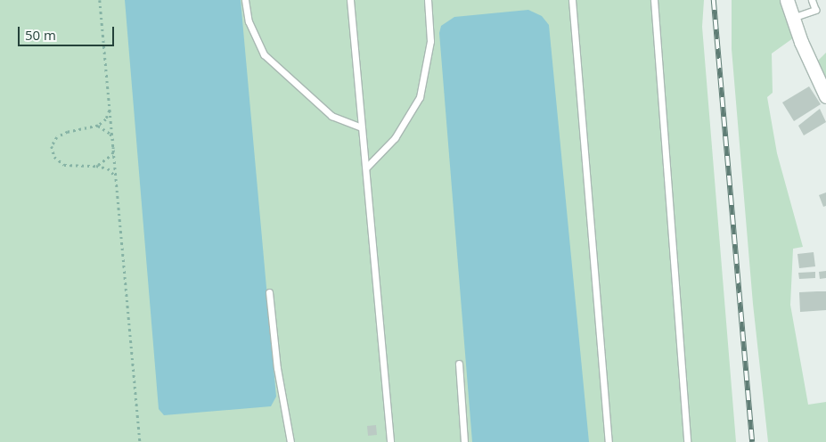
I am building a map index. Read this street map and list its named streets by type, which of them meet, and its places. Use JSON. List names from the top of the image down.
{
  "scale_bar": "50 m"
}
